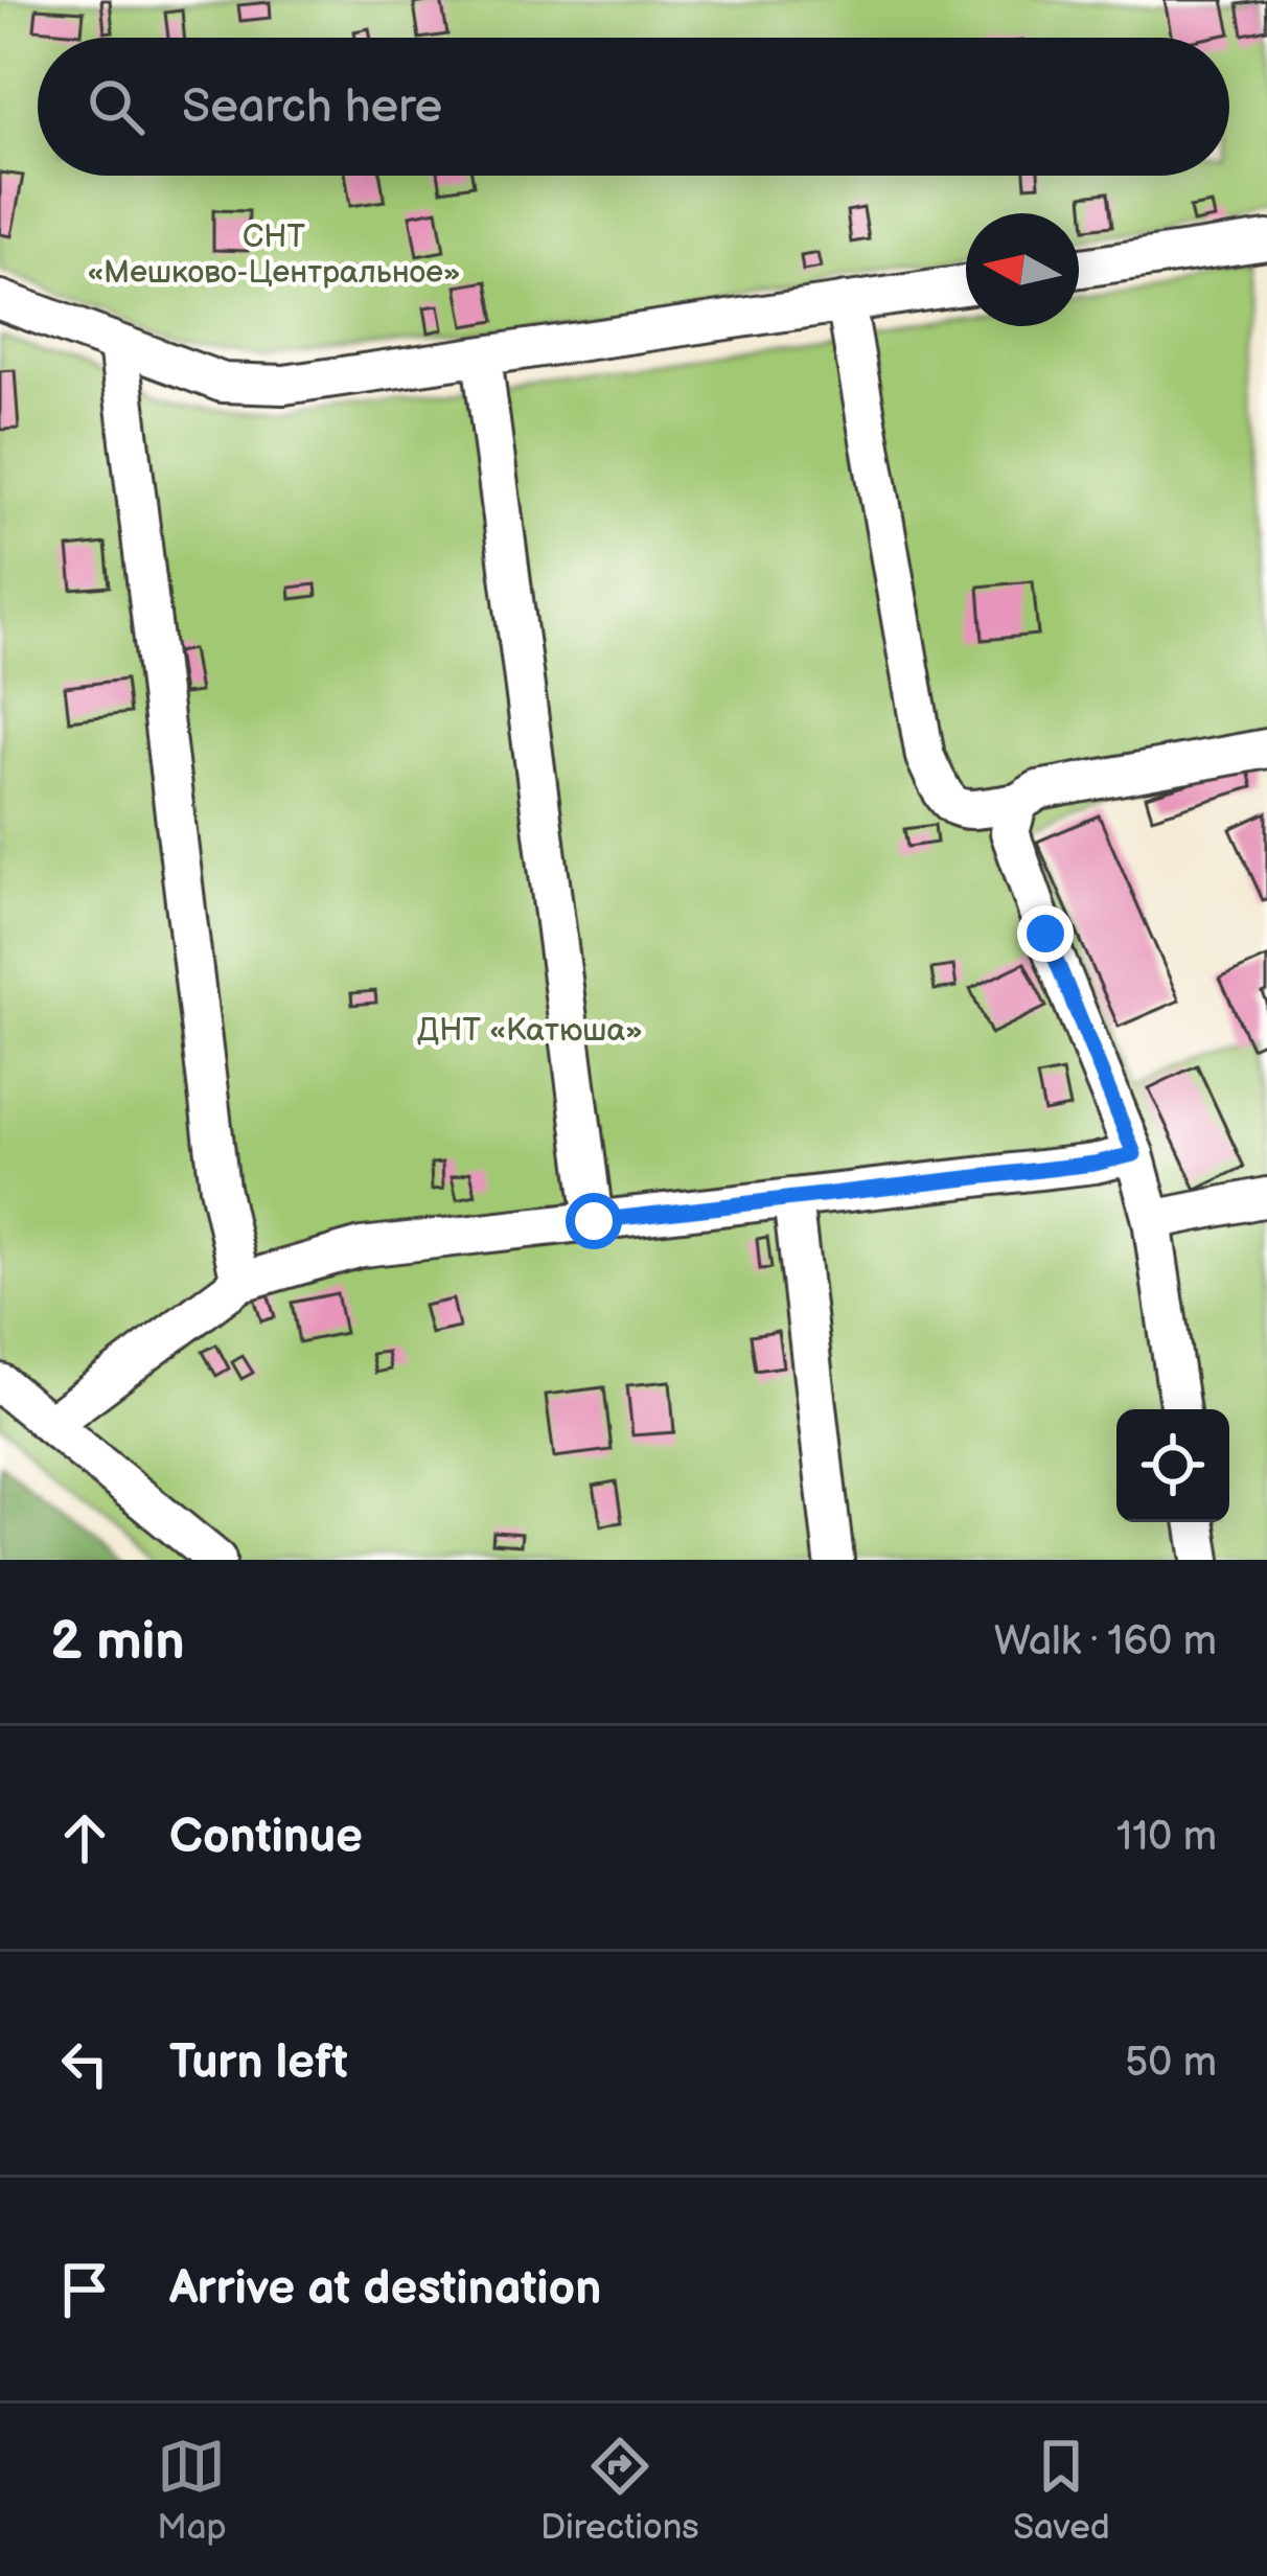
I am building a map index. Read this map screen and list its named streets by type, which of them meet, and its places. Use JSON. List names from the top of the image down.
{
  "parks": ["СНТ «Мешково-Центральное»", "ДНТ «Катюша»"],
  "north": "left",
  "page": {
    "search": "Search here",
    "heading": ["2 min", "Walk · 160 m"],
    "list": [
      ["Continue", "110 m"],
      ["Turn left", "50 m"],
      "Arrive at destination"
    ],
    "nav": ["Map", "Directions", "Saved"]
  }
}
